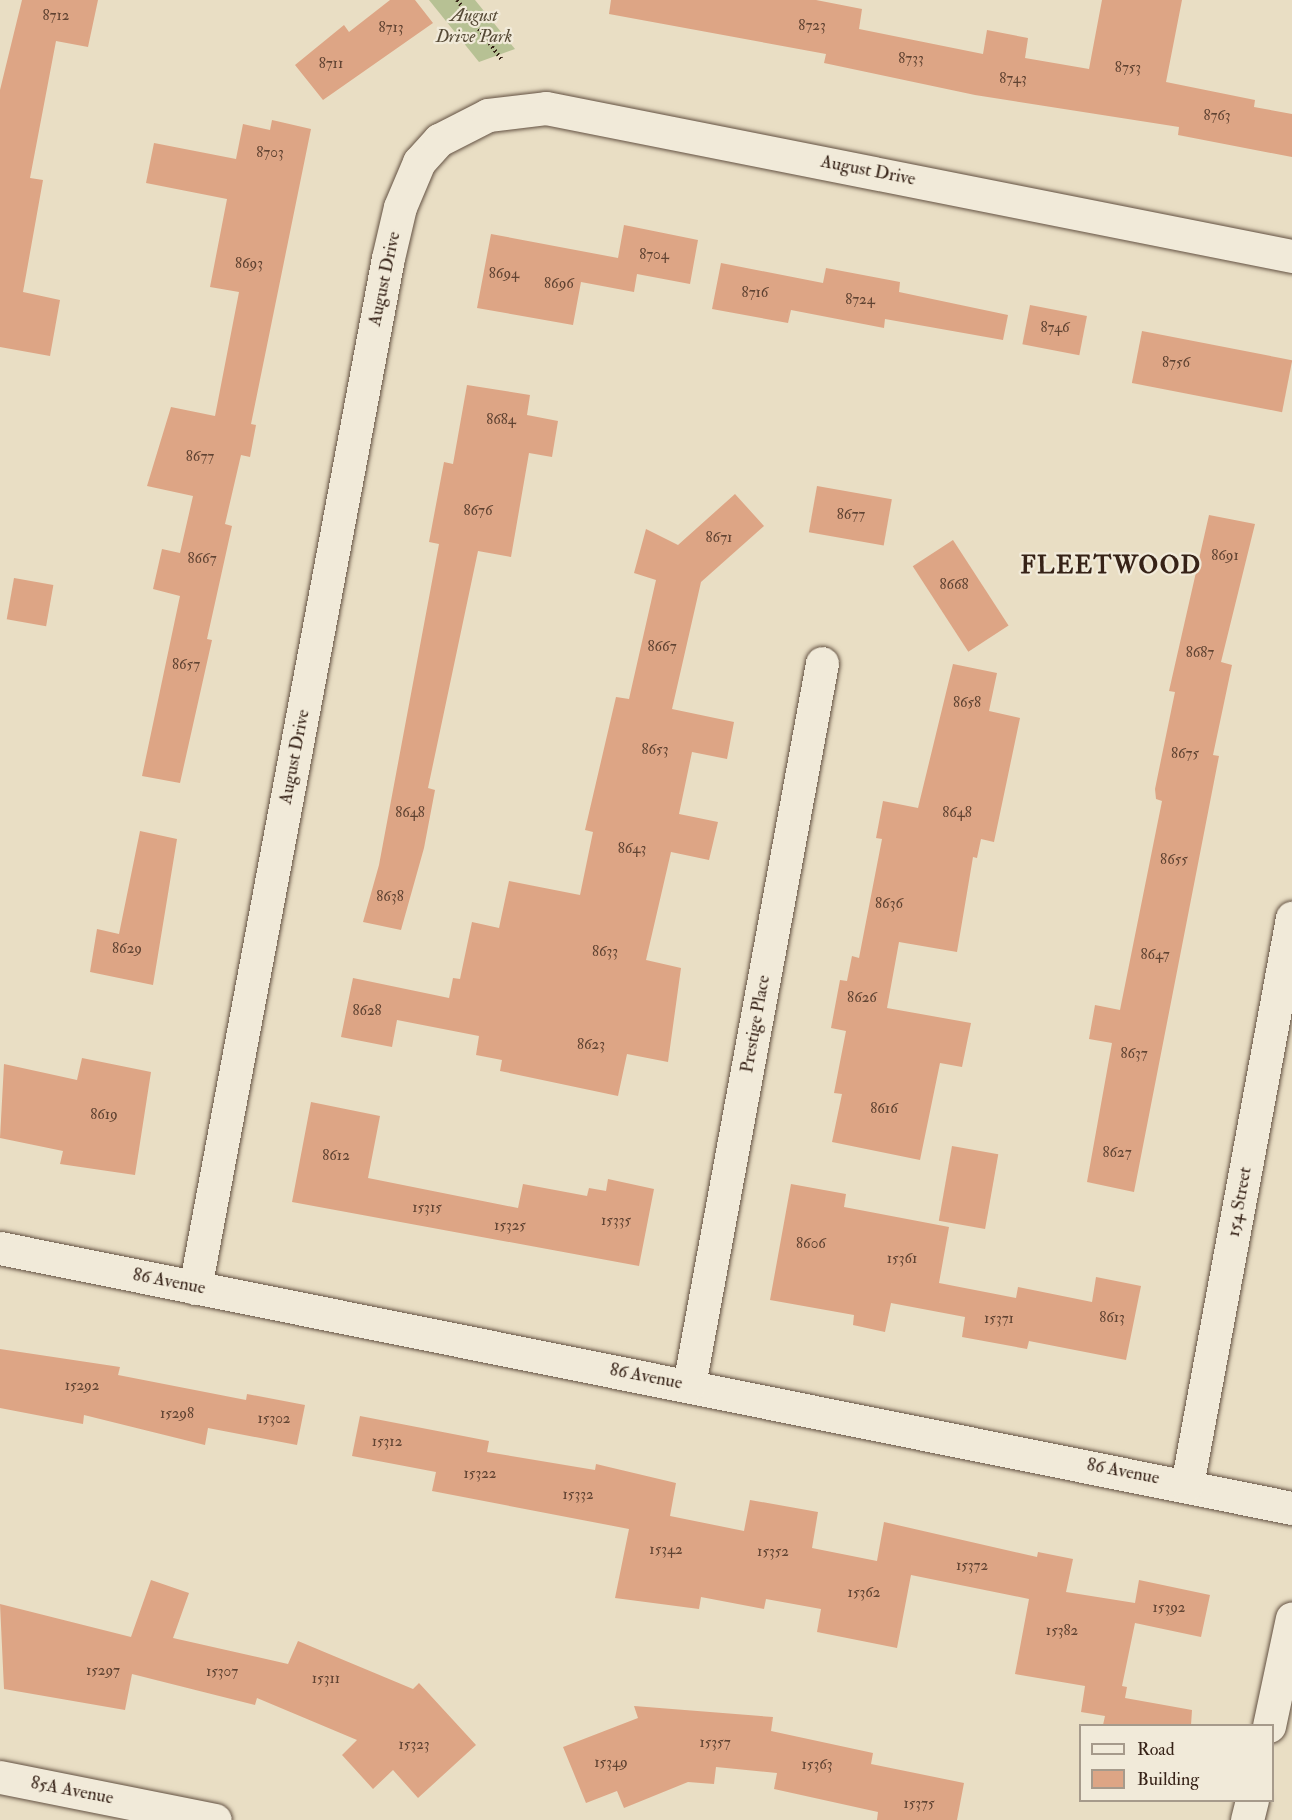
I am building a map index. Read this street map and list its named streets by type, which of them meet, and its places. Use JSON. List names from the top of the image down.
{
  "streets": {
    "street": [
      "August Drive",
      "Prestige Place",
      "154 Street",
      "86 Avenue",
      "85A Avenue"
    ]
  },
  "crossings": [
    ["August Drive", "86 Avenue"],
    ["Prestige Place", "86 Avenue"],
    ["154 Street", "86 Avenue"]
  ],
  "districts": ["FLEETWOOD"],
  "parks": ["August Drive Park"],
  "house_numbers": [
    "8712",
    "8723",
    "8713",
    "8733",
    "8711",
    "8753",
    "8743",
    "8763",
    "8703",
    "8704",
    "8693",
    "8694",
    "8696",
    "8716",
    "8724",
    "8746",
    "8756",
    "8684",
    "8677",
    "8676",
    "8677",
    "8671",
    "8691",
    "8667",
    "8668",
    "8667",
    "8687",
    "8657",
    "8658",
    "8653",
    "8675",
    "8648",
    "8648",
    "8643",
    "8655",
    "8638",
    "8636",
    "8629",
    "8633",
    "8647",
    "8626",
    "8628",
    "8623",
    "8637",
    "8616",
    "8619",
    "8627",
    "8612",
    "15315",
    "15335",
    "15325",
    "8606",
    "15361",
    "8613",
    "15371",
    "15292",
    "15298",
    "15302",
    "15312",
    "15322",
    "15332",
    "15342",
    "15352",
    "15372",
    "15362",
    "15392",
    "15382",
    "15297",
    "15307",
    "15311",
    "15357",
    "15323",
    "15349",
    "15363",
    "15375"
  ],
  "legend": ["Road", "Building"]
}
